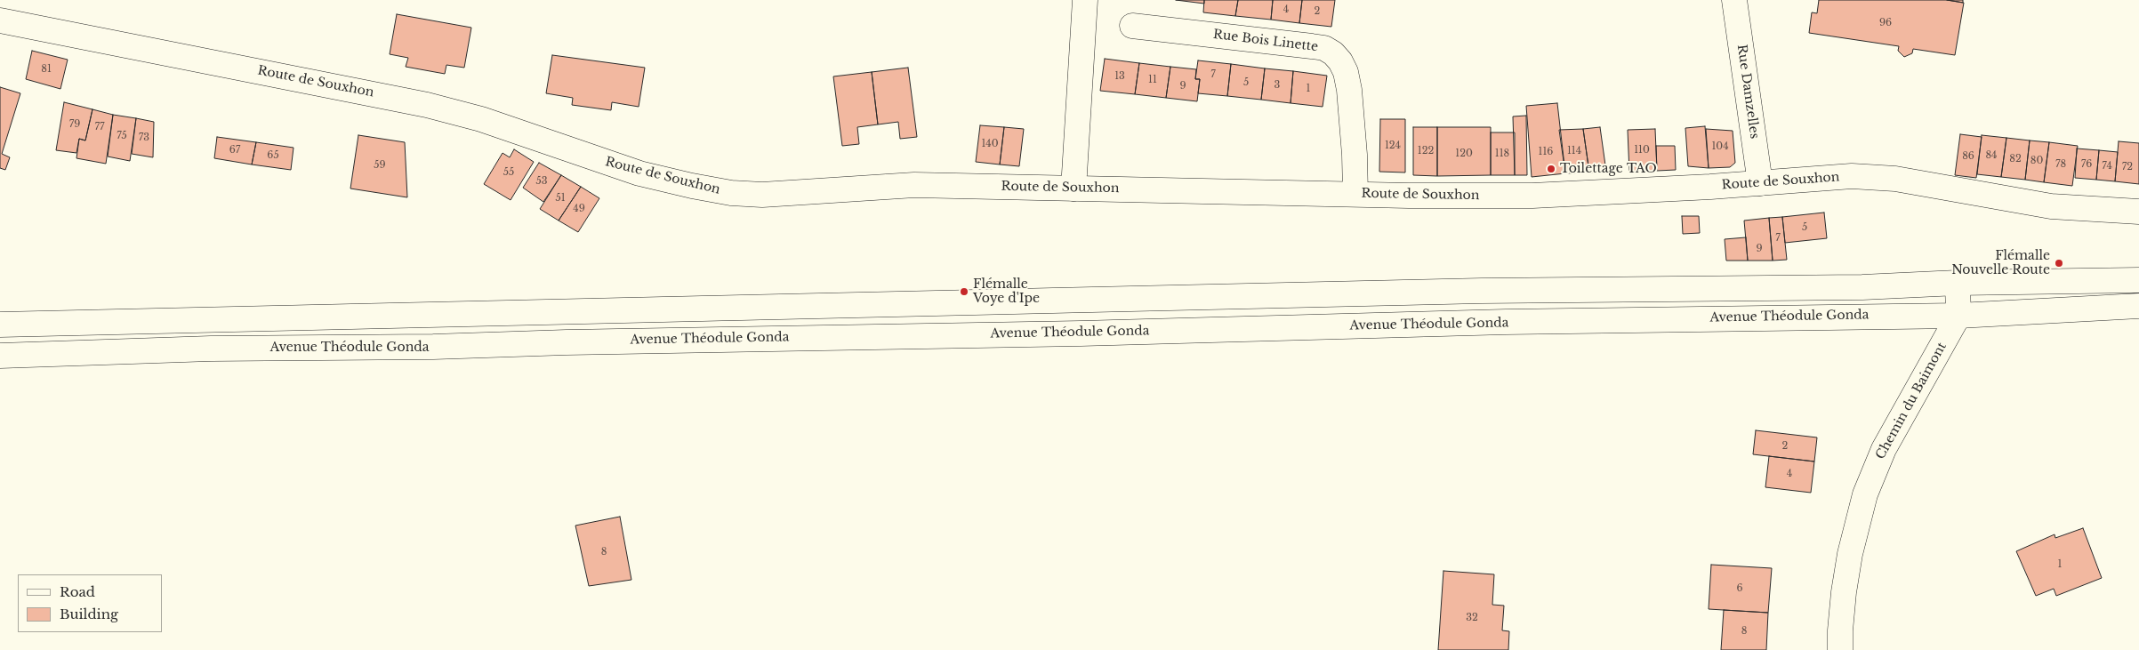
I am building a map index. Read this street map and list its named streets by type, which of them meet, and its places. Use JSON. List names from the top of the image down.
{
  "streets": {
    "main road": [
      "Rue Bois Linette",
      "Route de Souxhon",
      "Rue Damzelles",
      "Avenue Théodule Gonda",
      "Chemin du Baimont"
    ]
  },
  "crossings": [
    ["Rue Bois Linette", "Route de Souxhon"],
    ["Route de Souxhon", "Rue Damzelles"],
    ["Avenue Théodule Gonda", "Chemin du Baimont"]
  ],
  "places": ["Toilettage TAO", "Flémalle Nouvelle Route", "Flémalle Voye d'Ipe"],
  "house_numbers": [
    "4",
    "2",
    "96",
    "81",
    "7",
    "13",
    "11",
    "5",
    "3",
    "9",
    "1",
    "79",
    "77",
    "75",
    "73",
    "140",
    "124",
    "104",
    "67",
    "110",
    "122",
    "114",
    "116",
    "120",
    "118",
    "65",
    "84",
    "86",
    "82",
    "80",
    "78",
    "76",
    "59",
    "74",
    "72",
    "55",
    "53",
    "51",
    "49",
    "5",
    "7",
    "9",
    "2",
    "4",
    "8",
    "1",
    "6",
    "32",
    "8"
  ],
  "legend": ["Road", "Building"]
}
